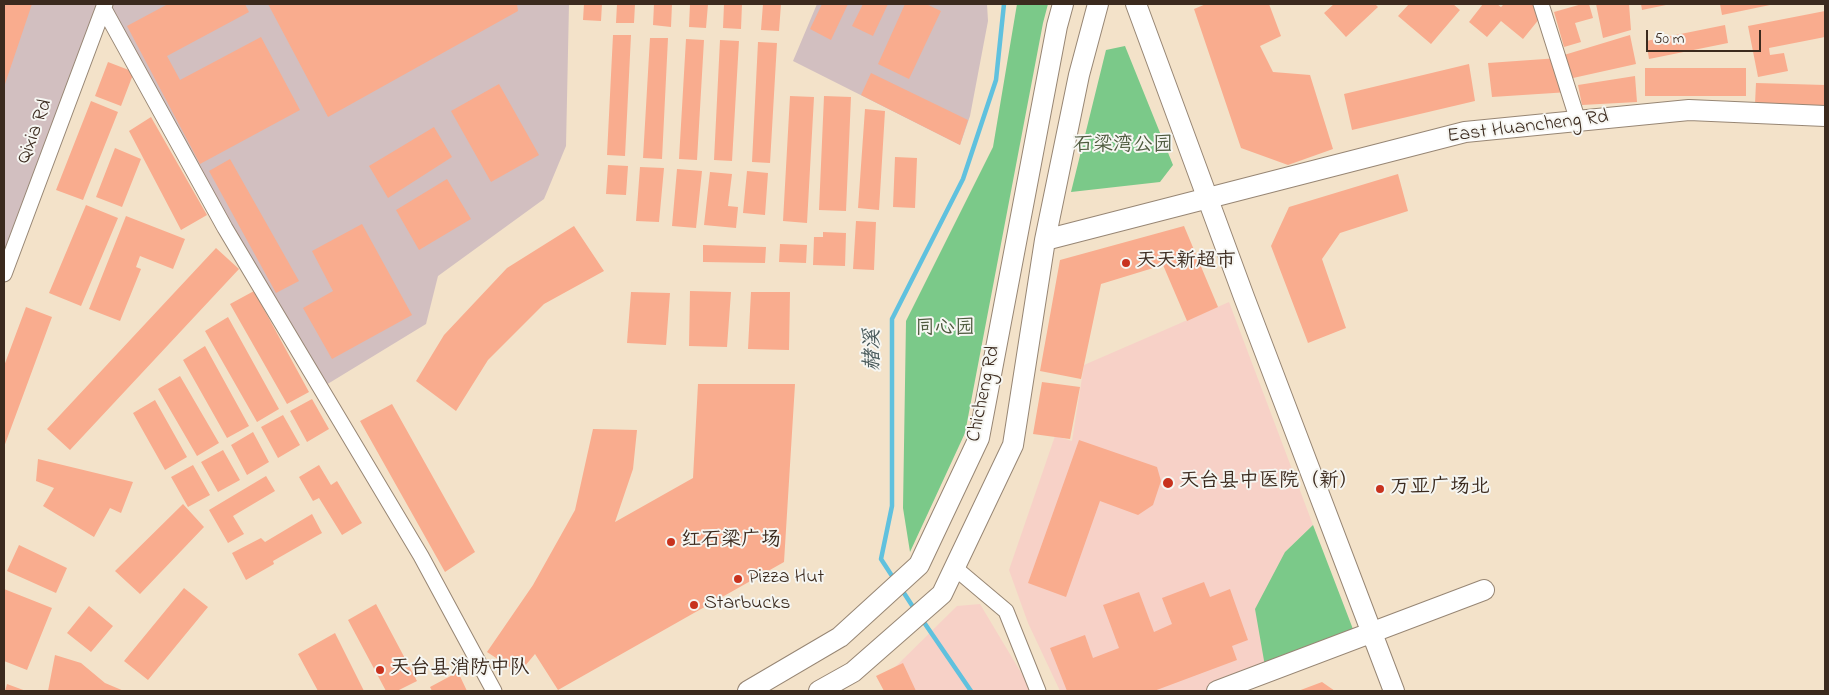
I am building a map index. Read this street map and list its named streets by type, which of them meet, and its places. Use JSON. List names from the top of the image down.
{
  "streets": {
    "main road": ["East Huancheng Rd", "Chicheng Rd"],
    "street": ["Qixia Rd"]
  },
  "crossings": [
    ["East Huancheng Rd", "Chicheng Rd"]
  ],
  "water": ["赭溪"],
  "parks": ["石梁湾公园", "同心园"],
  "places": [
    "天天新超市",
    "天台县中医院（新）",
    "万亚广场北",
    "红石梁广场",
    "Pizza Hut",
    "Starbucks",
    "天台县消防中队"
  ],
  "scale_bar": "50 m"
}
